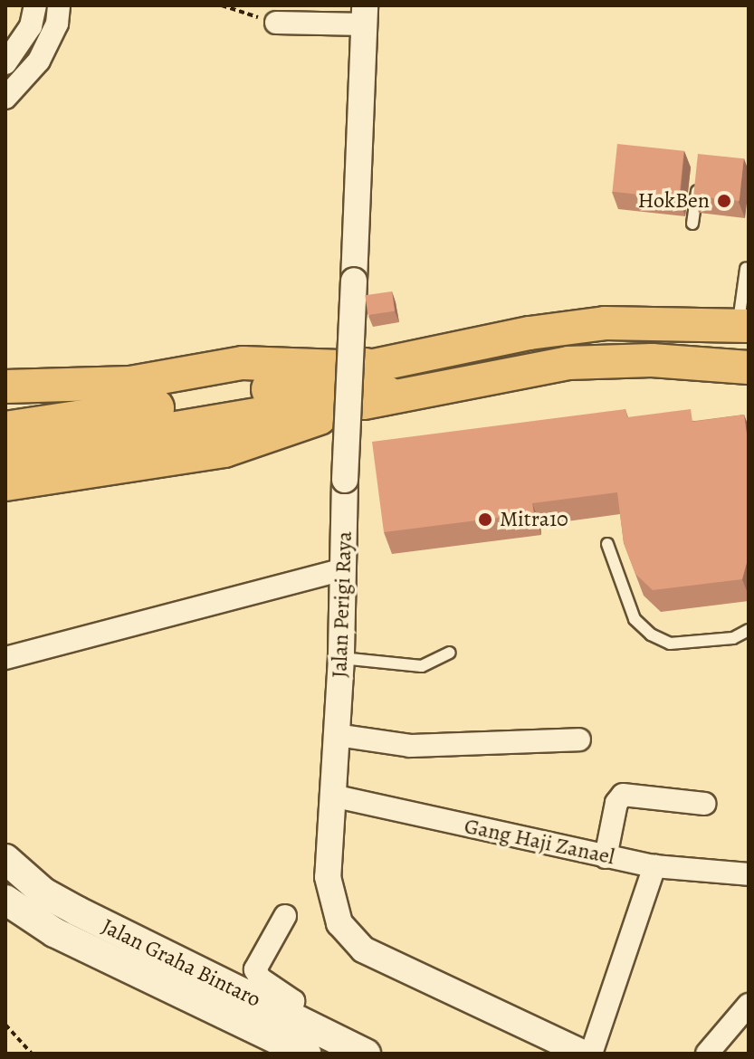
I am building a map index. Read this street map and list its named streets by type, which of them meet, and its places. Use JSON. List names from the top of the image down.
{
  "streets": {
    "main road": ["Jalan Graha Bintaro"],
    "street": ["Jalan Perigi Raya", "Gang Haji Zanael"]
  },
  "crossings": [
    ["Jalan Perigi Raya", "Gang Haji Zanael"]
  ],
  "places": ["HokBen", "Mitra10"]
}
